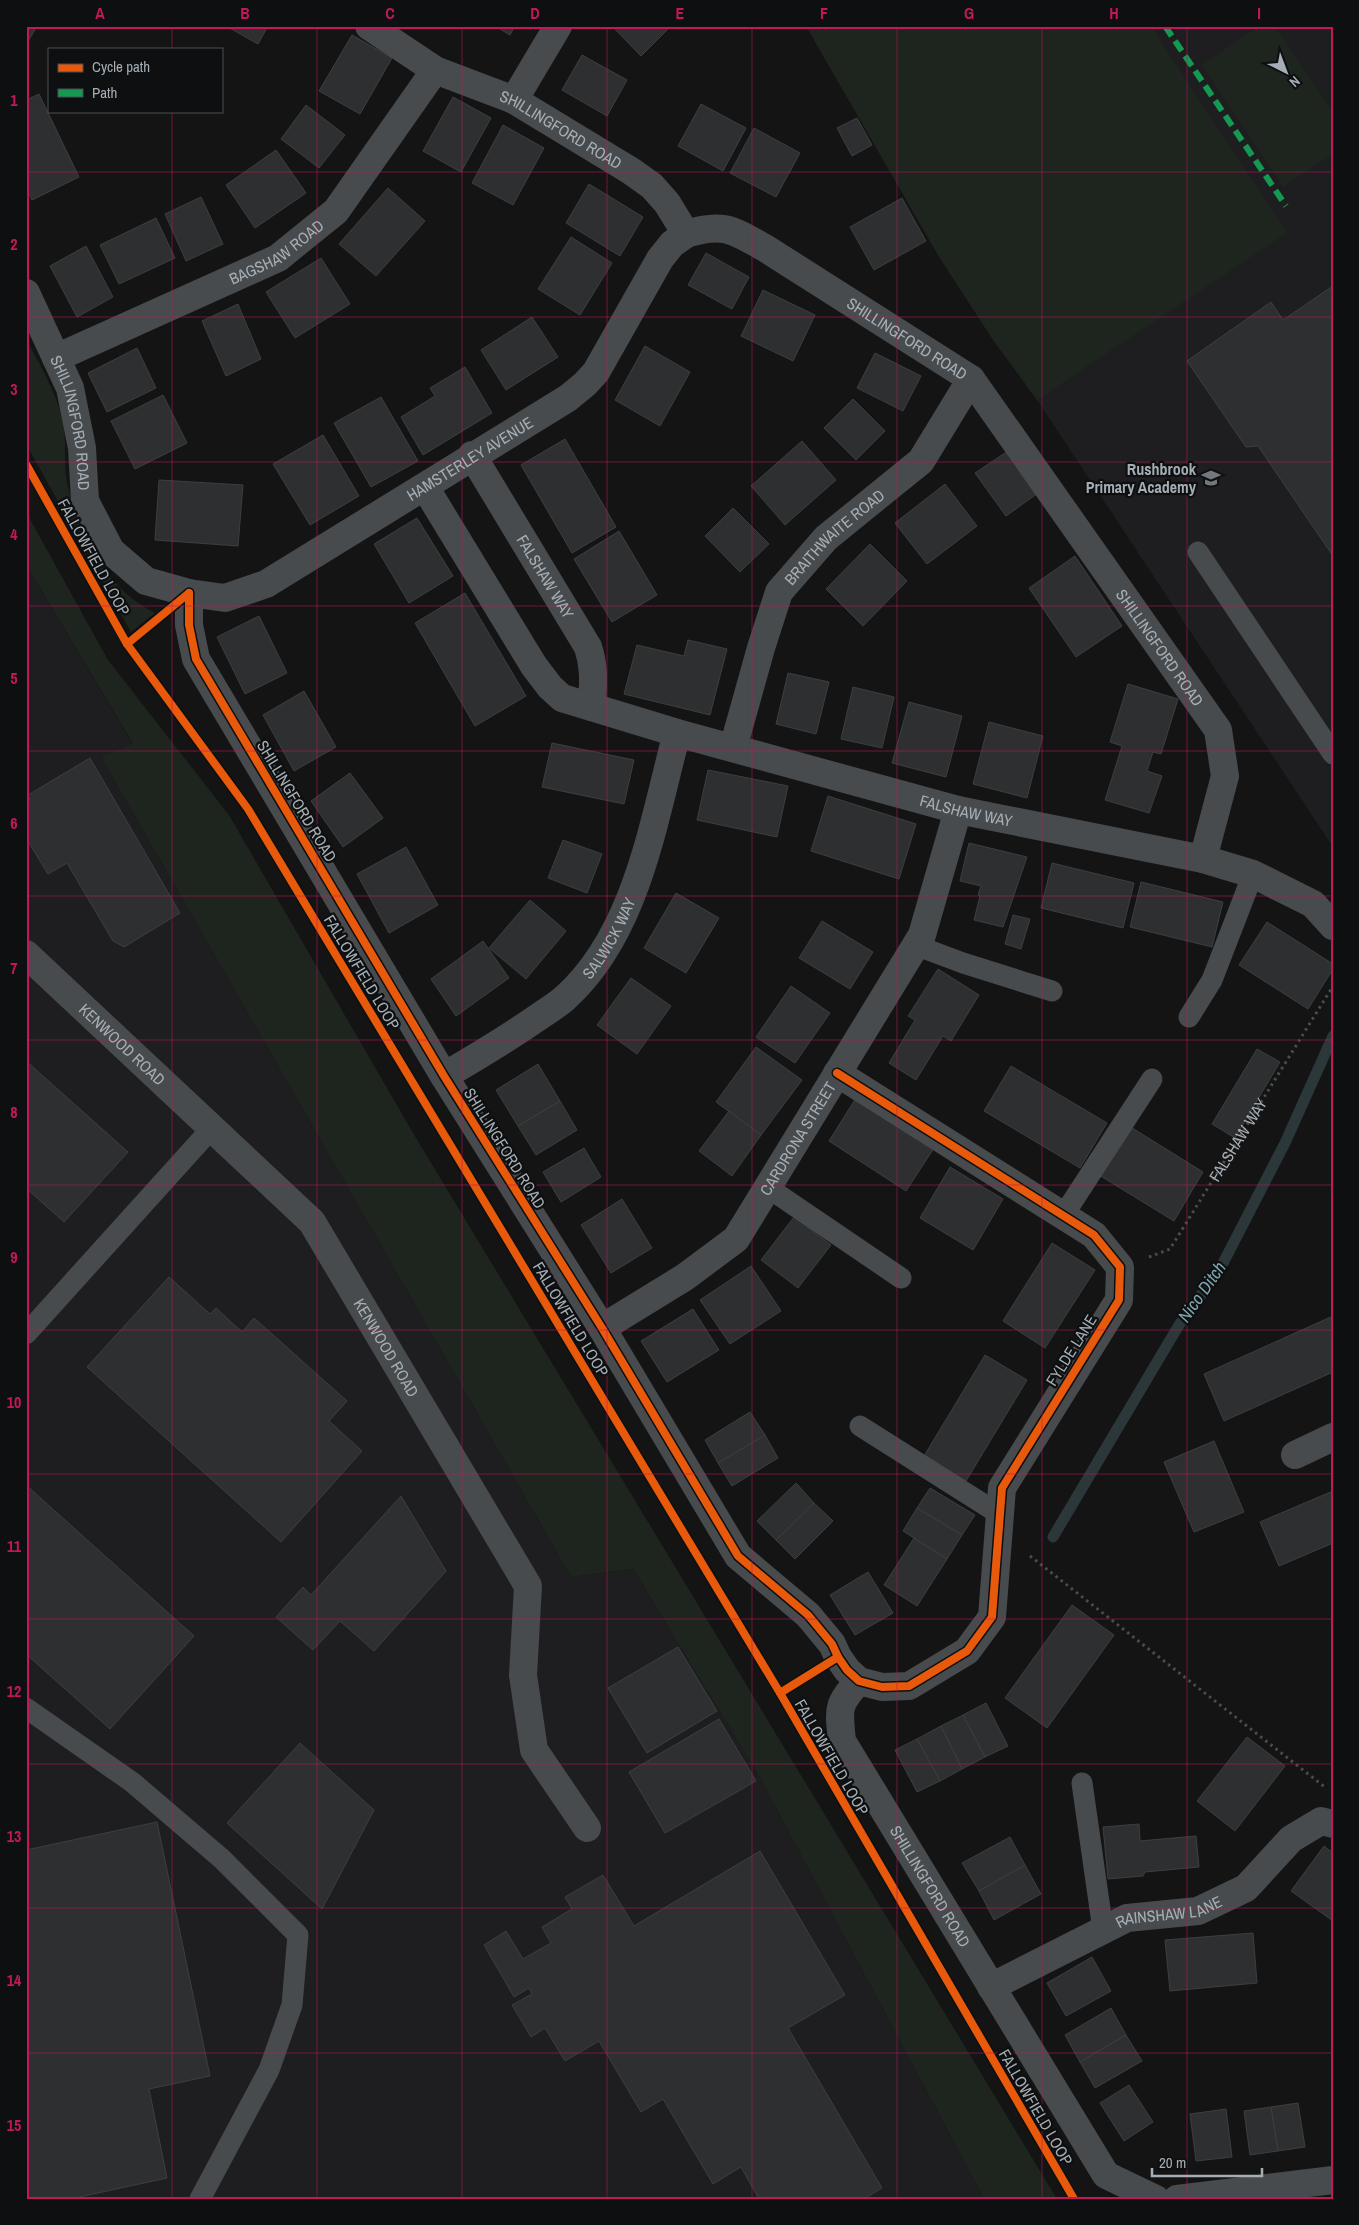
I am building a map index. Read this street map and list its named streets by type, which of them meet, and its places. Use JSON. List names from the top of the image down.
{
  "streets": {
    "street": [
      "SHILLINGFORD ROAD",
      "BAGSHAW ROAD",
      "HAMSTERLEY AVENUE",
      "BRAITHWAITE ROAD",
      "FALSHAW WAY",
      "SALWICK WAY",
      "KENWOOD ROAD",
      "CARDRONA STREET",
      "FYLDE LANE",
      "RAINSHAW LANE"
    ],
    "cycle path": ["FALLOWFIELD LOOP"]
  },
  "crossings": [
    ["SHILLINGFORD ROAD", "BAGSHAW ROAD"],
    ["SHILLINGFORD ROAD", "HAMSTERLEY AVENUE"],
    ["SHILLINGFORD ROAD", "BRAITHWAITE ROAD"],
    ["SHILLINGFORD ROAD", "FALSHAW WAY"],
    ["SHILLINGFORD ROAD", "SALWICK WAY"],
    ["SHILLINGFORD ROAD", "CARDRONA STREET"],
    ["SHILLINGFORD ROAD", "FYLDE LANE"],
    ["SHILLINGFORD ROAD", "RAINSHAW LANE"],
    ["HAMSTERLEY AVENUE", "FALSHAW WAY"],
    ["BRAITHWAITE ROAD", "FALSHAW WAY"],
    ["FALSHAW WAY", "SALWICK WAY"],
    ["FALSHAW WAY", "CARDRONA STREET"],
    ["FALSHAW WAY", "FYLDE LANE"]
  ],
  "water": ["Nico Ditch"],
  "places": {
    "school or university": ["Rushbrook Primary Academy"]
  },
  "legend": ["Cycle path", "Path"],
  "scale_bar": "20 m",
  "north": "bottom right",
  "grid": {
    "columns": [
      "A",
      "B",
      "C",
      "D",
      "E",
      "F",
      "G",
      "H",
      "I"
    ],
    "rows": [
      "1",
      "2",
      "3",
      "4",
      "5",
      "6",
      "7",
      "8",
      "9",
      "10",
      "11",
      "12",
      "13",
      "14",
      "15"
    ]
  }
}
